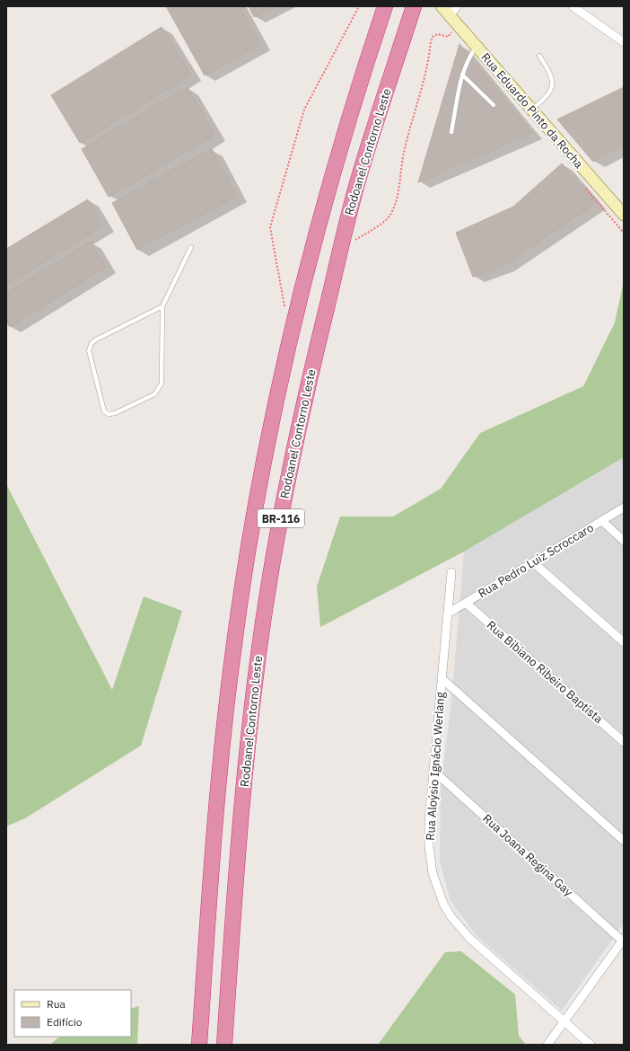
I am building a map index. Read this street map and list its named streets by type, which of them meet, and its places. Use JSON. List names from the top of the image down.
{
  "streets": {
    "highway": ["Rodoanel Contorno Leste", "BR-116"],
    "main road": ["Rua Eduardo Pinto da Rocha"],
    "street": [
      "Rua Pedro Luiz Scroccaro",
      "Rua Bibiano Ribeiro Baptista",
      "Rua Aloýsio Ignácio Werlang",
      "Rua Joana Regina Gay"
    ]
  },
  "crossings": [
    ["Rua Pedro Luiz Scroccaro", "Rua Bibiano Ribeiro Baptista"],
    ["Rua Pedro Luiz Scroccaro", "Rua Aloýsio Ignácio Werlang"],
    ["Rua Aloýsio Ignácio Werlang", "Rua Joana Regina Gay"]
  ],
  "legend": ["Rua", "Edifício"]
}
